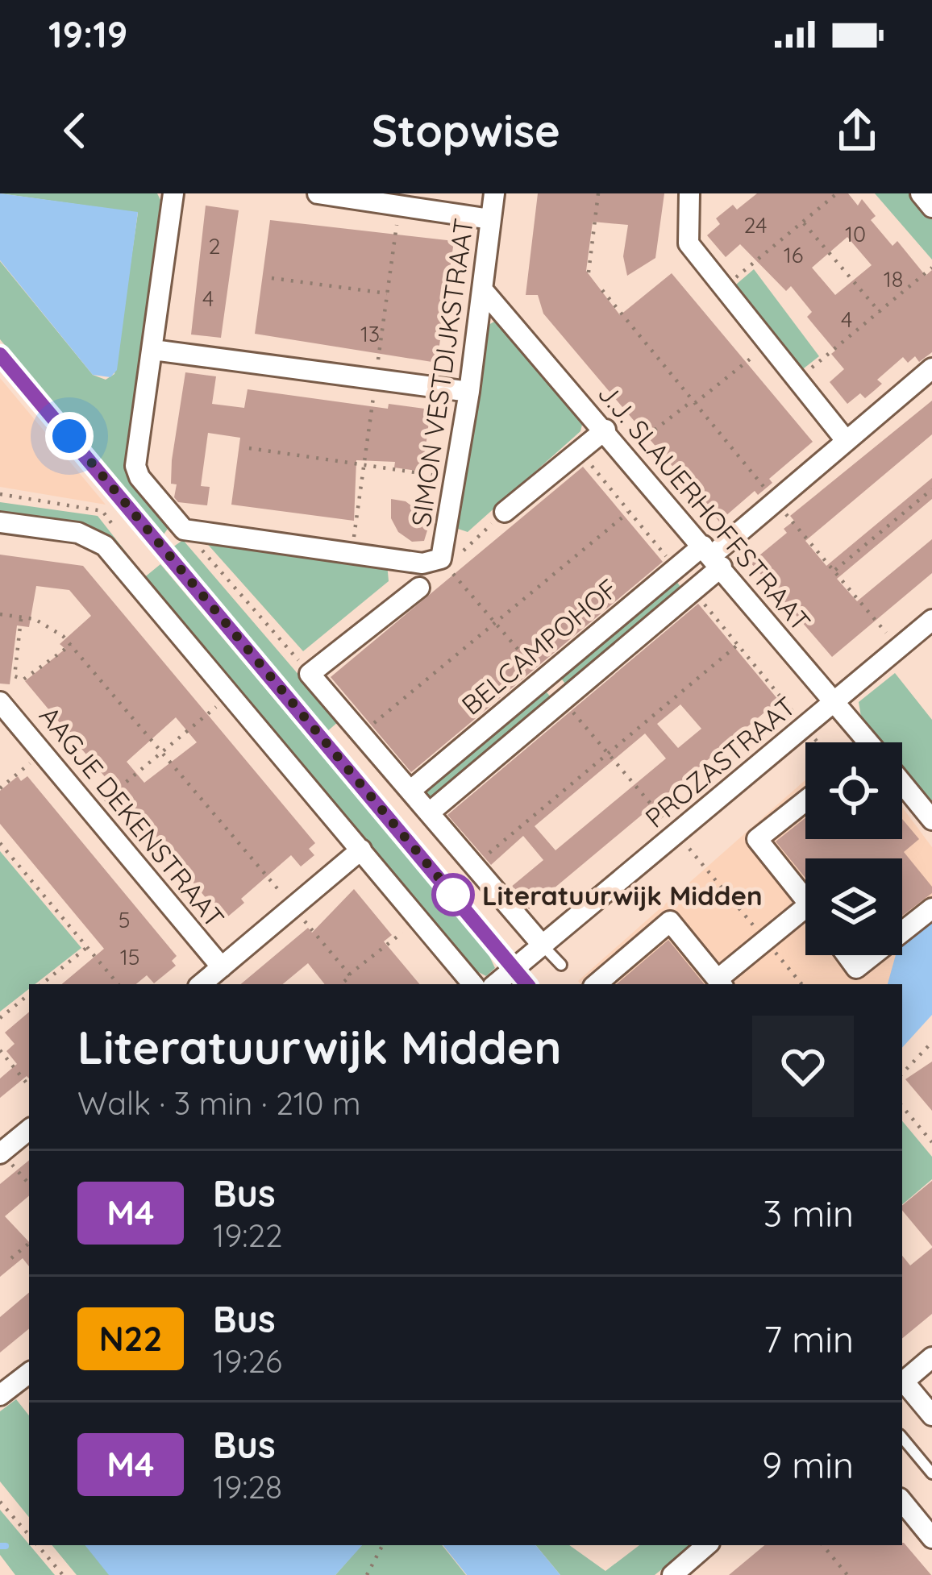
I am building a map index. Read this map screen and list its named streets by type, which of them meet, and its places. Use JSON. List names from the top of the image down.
{
  "streets": {
    "street": [
      "SIMON VESTDIJKSTRAAT",
      "J.J. SLAUERHOFFSTRAAT",
      "BELCAMPOHOF",
      "PROZASTRAAT",
      "AAGJE DEKENSTRAAT"
    ]
  },
  "crossings": [
    ["SIMON VESTDIJKSTRAAT", "J.J. SLAUERHOFFSTRAAT"],
    ["J.J. SLAUERHOFFSTRAAT", "BELCAMPOHOF"],
    ["J.J. SLAUERHOFFSTRAAT", "PROZASTRAAT"]
  ],
  "places": ["Literatuurwijk Midden"],
  "lines": ["bus line M4"],
  "house_numbers": [
    "24",
    "10",
    "2",
    "16",
    "18",
    "4",
    "4",
    "13",
    "5",
    "15"
  ],
  "page": {
    "status": "19:19",
    "header": "Stopwise",
    "heading": ["Literatuurwijk Midden", "Walk · 3 min · 210 m"],
    "list": [
      {
        "mark": "M4",
        "name": "Bus",
        "note": "19:22",
        "value": "3 min"
      },
      {
        "mark": "N22",
        "name": "Bus",
        "note": "19:26",
        "value": "7 min"
      },
      {
        "mark": "M4",
        "name": "Bus",
        "note": "19:28",
        "value": "9 min"
      }
    ]
  }
}
